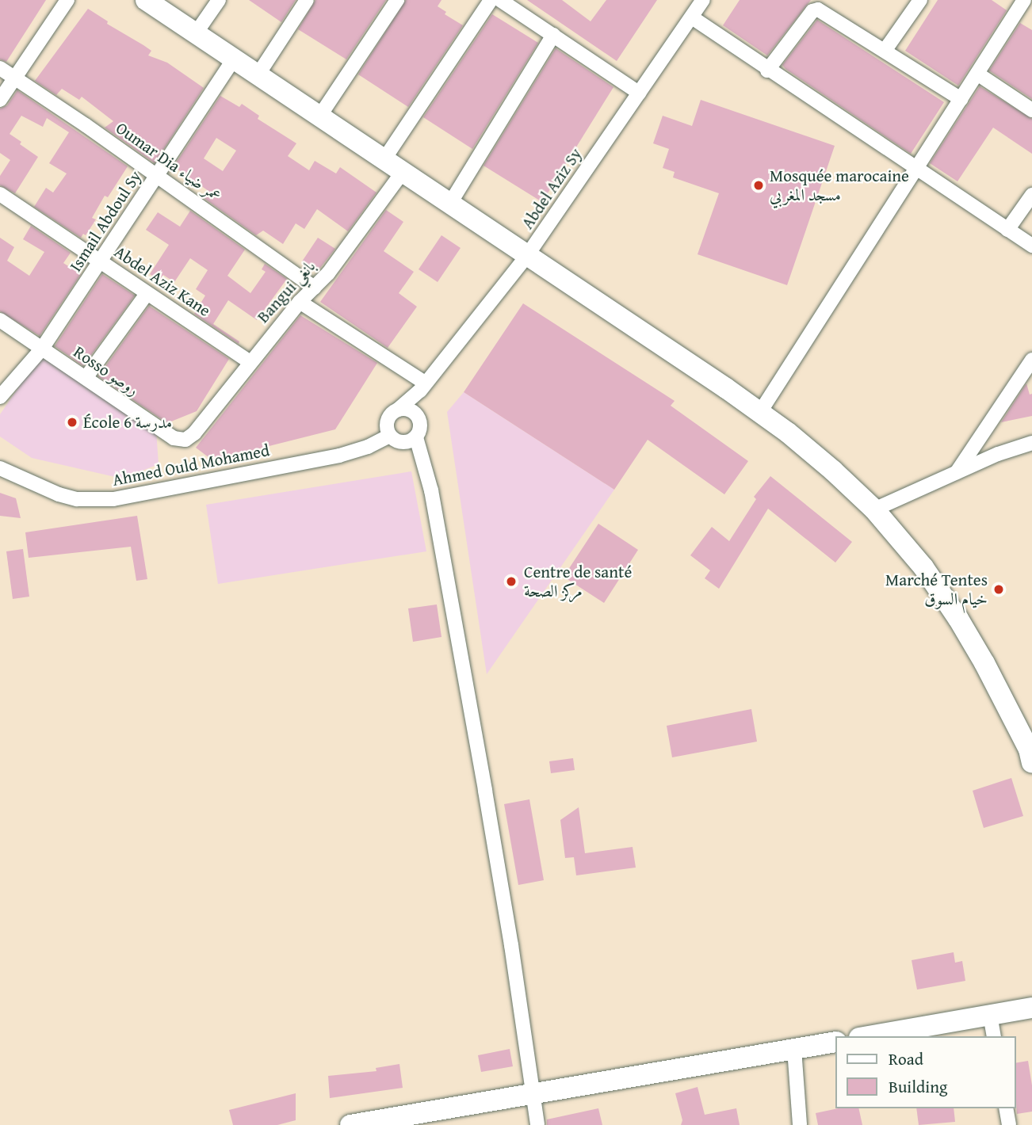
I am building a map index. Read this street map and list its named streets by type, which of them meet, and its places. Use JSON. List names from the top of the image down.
{
  "streets": {
    "street": [
      "Oumar Dia عمر ضياء",
      "Abdel Aziz Sy",
      "Ismail Abdoul Sy",
      "Abdel Aziz Kane",
      "Bangui بانغي",
      "Rosso روصو",
      "Ahmed Ould Mohamed"
    ]
  },
  "crossings": [
    ["Oumar Dia عمر ضياء", "Ismail Abdoul Sy"],
    ["Oumar Dia عمر ضياء", "Bangui بانغي"],
    ["Abdel Aziz Sy", "Ahmed Ould Mohamed"],
    ["Ismail Abdoul Sy", "Abdel Aziz Kane"],
    ["Ismail Abdoul Sy", "Rosso روصو"],
    ["Abdel Aziz Kane", "Bangui بانغي"],
    ["Bangui بانغي", "Rosso روصو"]
  ],
  "places": [
    "Mosquée marocaine مسجد المغربي",
    "École 6 مدرسة",
    "Centre de santé مركز الصحة",
    "Marché Tentes خيام السوق"
  ],
  "legend": ["Road", "Building"]
}
